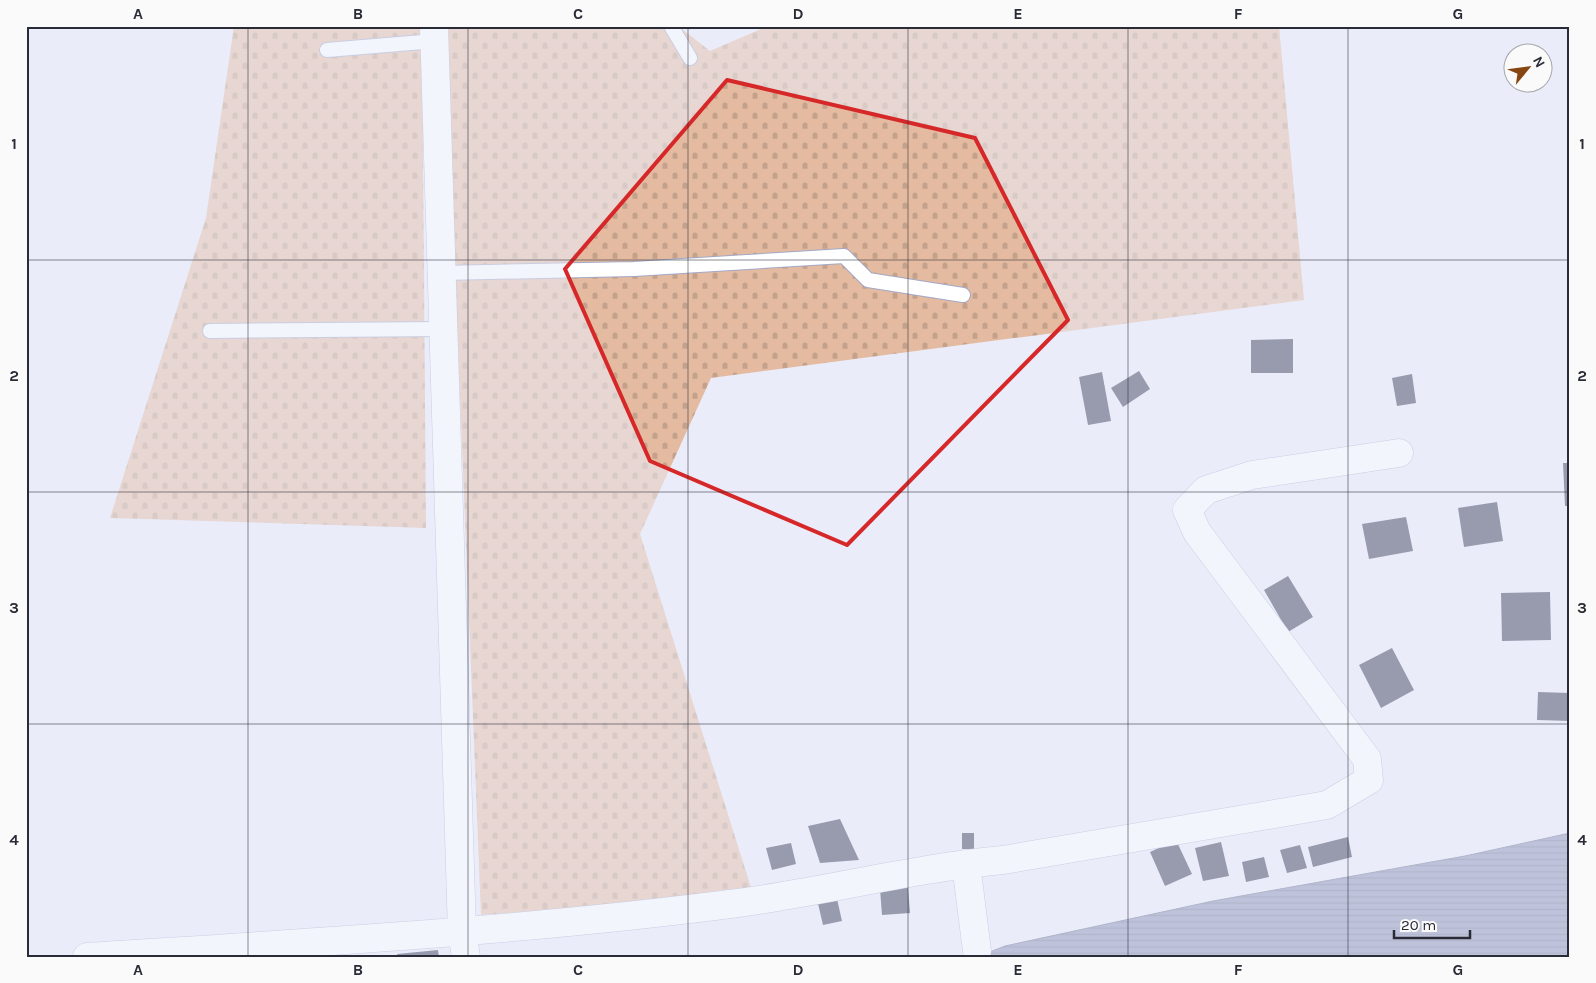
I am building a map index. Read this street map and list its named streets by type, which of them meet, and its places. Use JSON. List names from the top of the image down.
{
  "scale_bar": "20 m",
  "north": "top right",
  "grid": {
    "columns": [
      "A",
      "B",
      "C",
      "D",
      "E",
      "F",
      "G"
    ],
    "rows": [
      "1",
      "2",
      "3",
      "4"
    ]
  }
}
